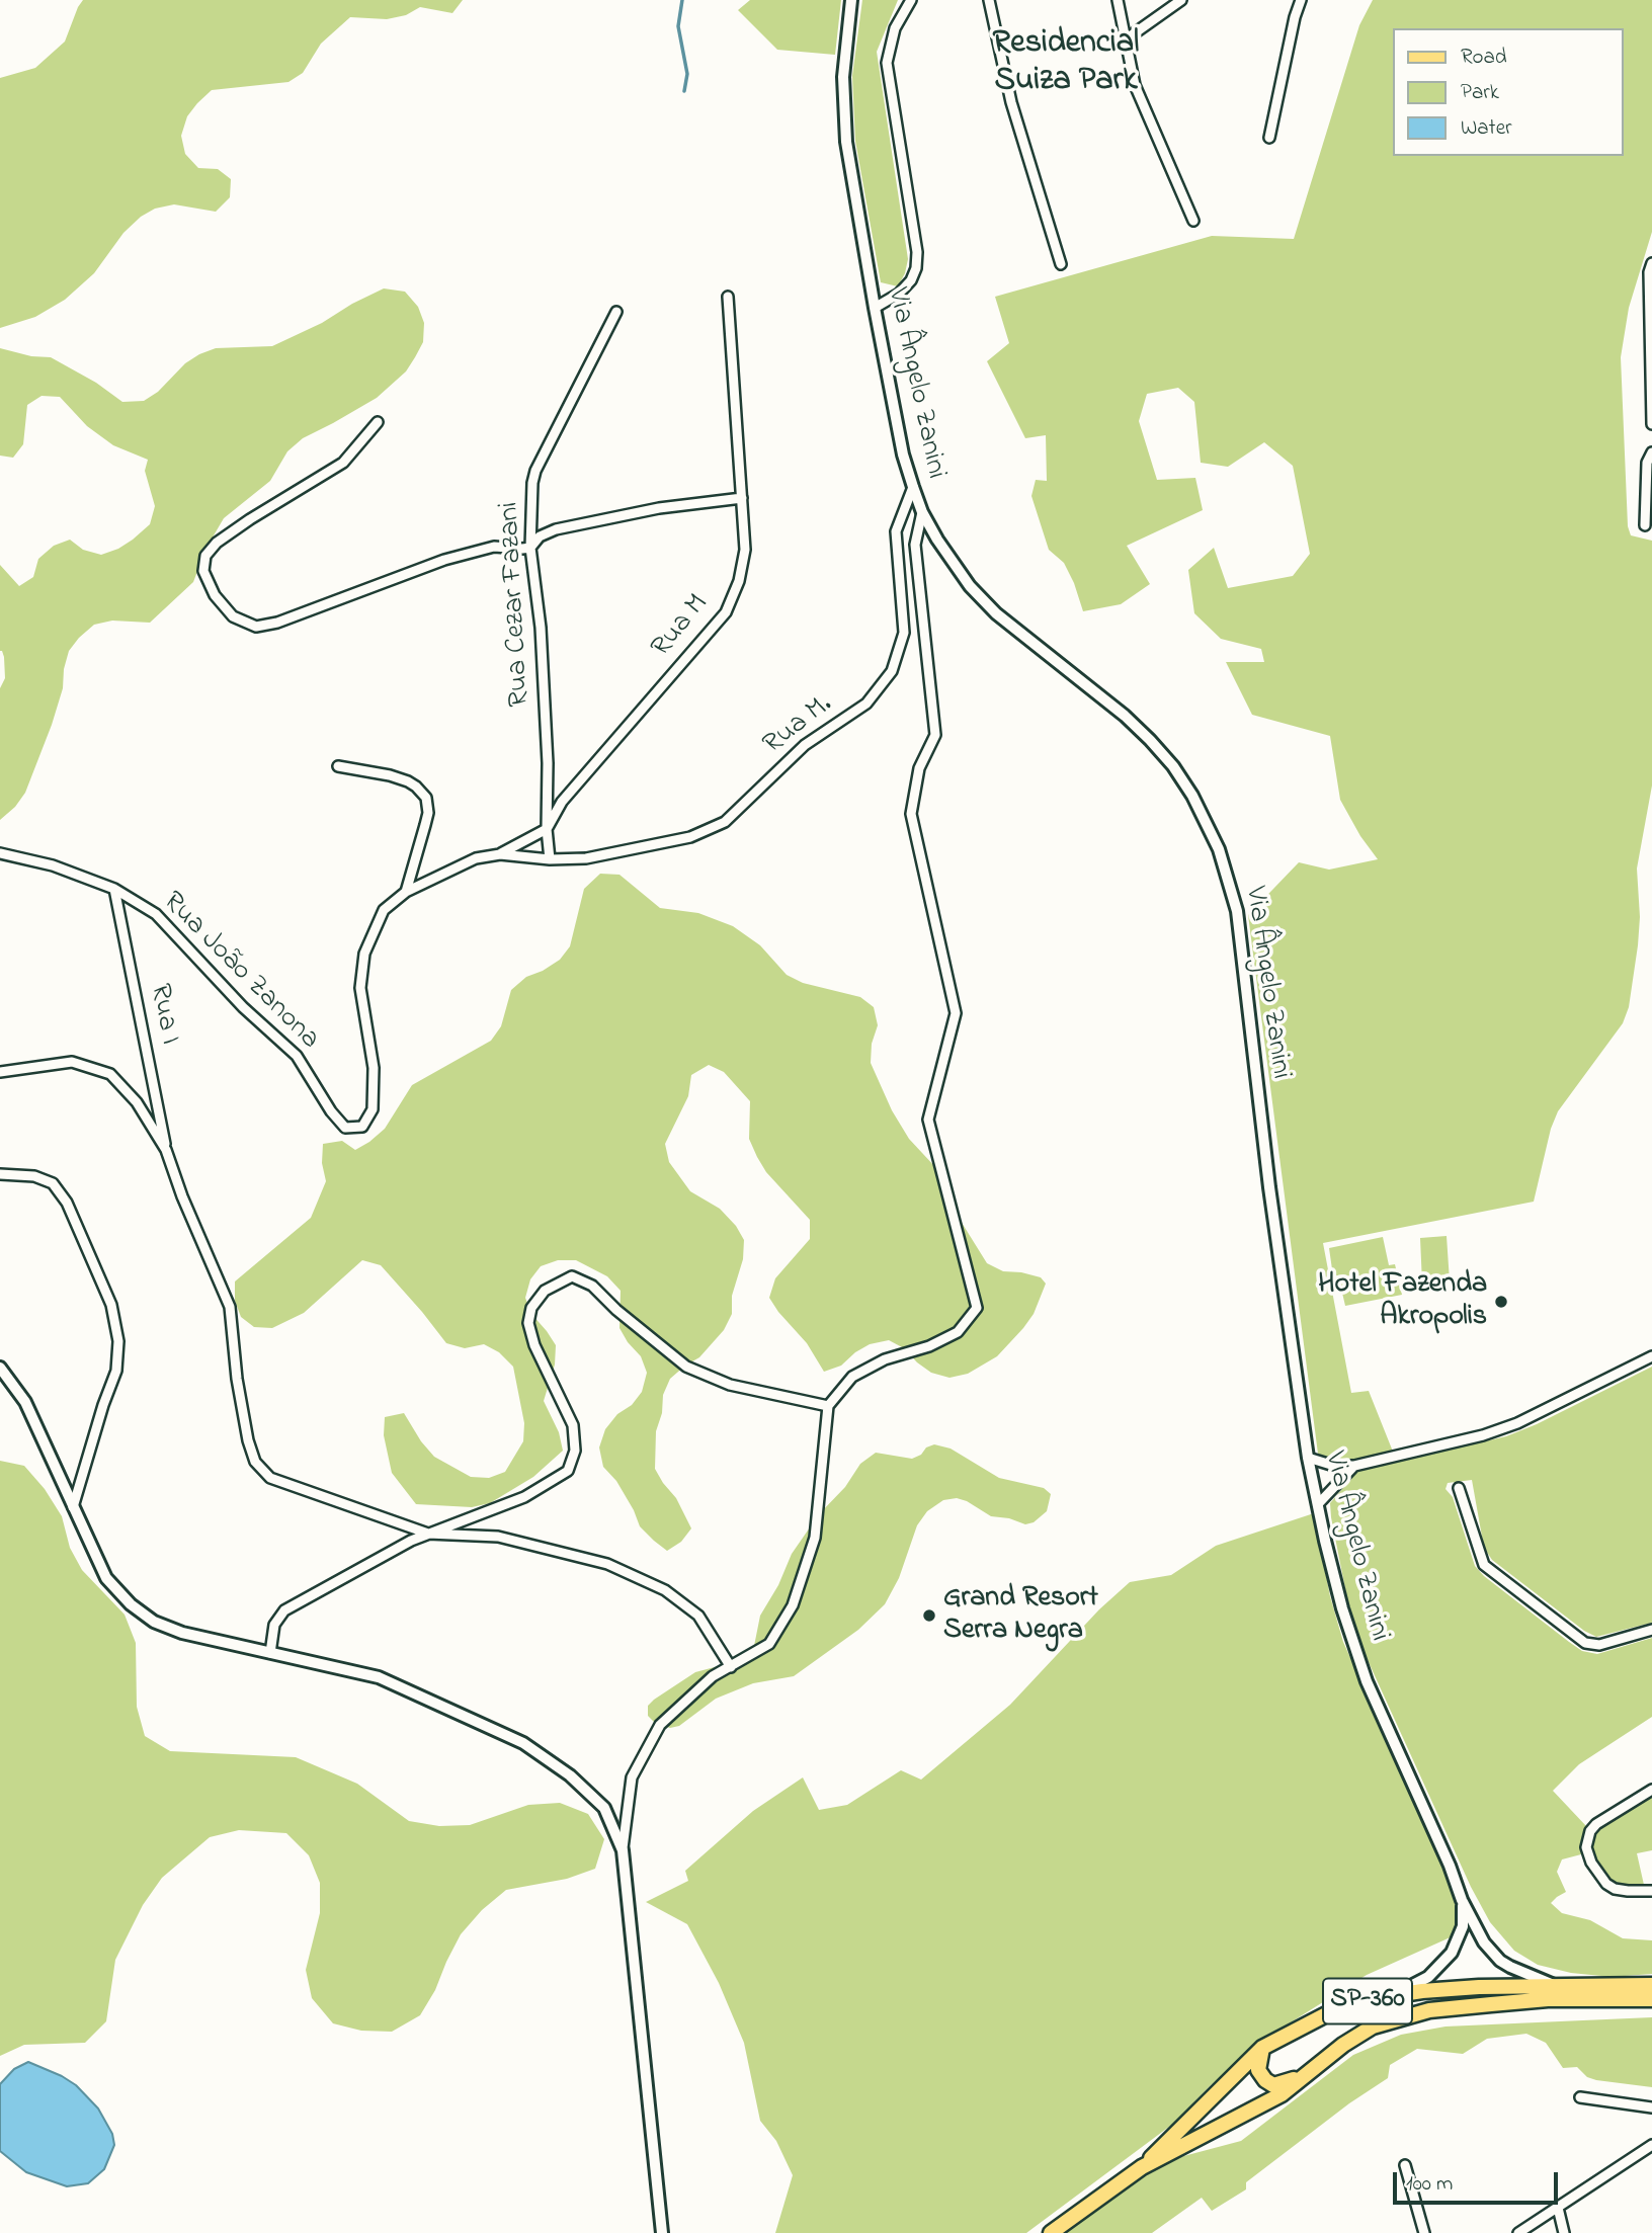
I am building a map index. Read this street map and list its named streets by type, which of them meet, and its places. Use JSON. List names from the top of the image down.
{
  "streets": {
    "main road": ["SP-360"],
    "street": [
      "Via Ângelo Zanini",
      "Rua Cezar Fazani",
      "Rua M",
      "Rua M.",
      "Rua João Zanona",
      "Rua I"
    ]
  },
  "crossings": [
    ["Via Ângelo Zanini", "Rua M."],
    ["Via Ângelo Zanini", "SP-360"],
    ["Rua Cezar Fazani", "Rua M"],
    ["Rua M.", "Rua João Zanona"],
    ["Rua João Zanona", "Rua I"]
  ],
  "districts": ["Residencial Suiza Park"],
  "places": ["Hotel Fazenda Akropolis", "Grand Resort Serra Negra"],
  "legend": ["Road", "Park", "Water"],
  "scale_bar": "100 m"
}
